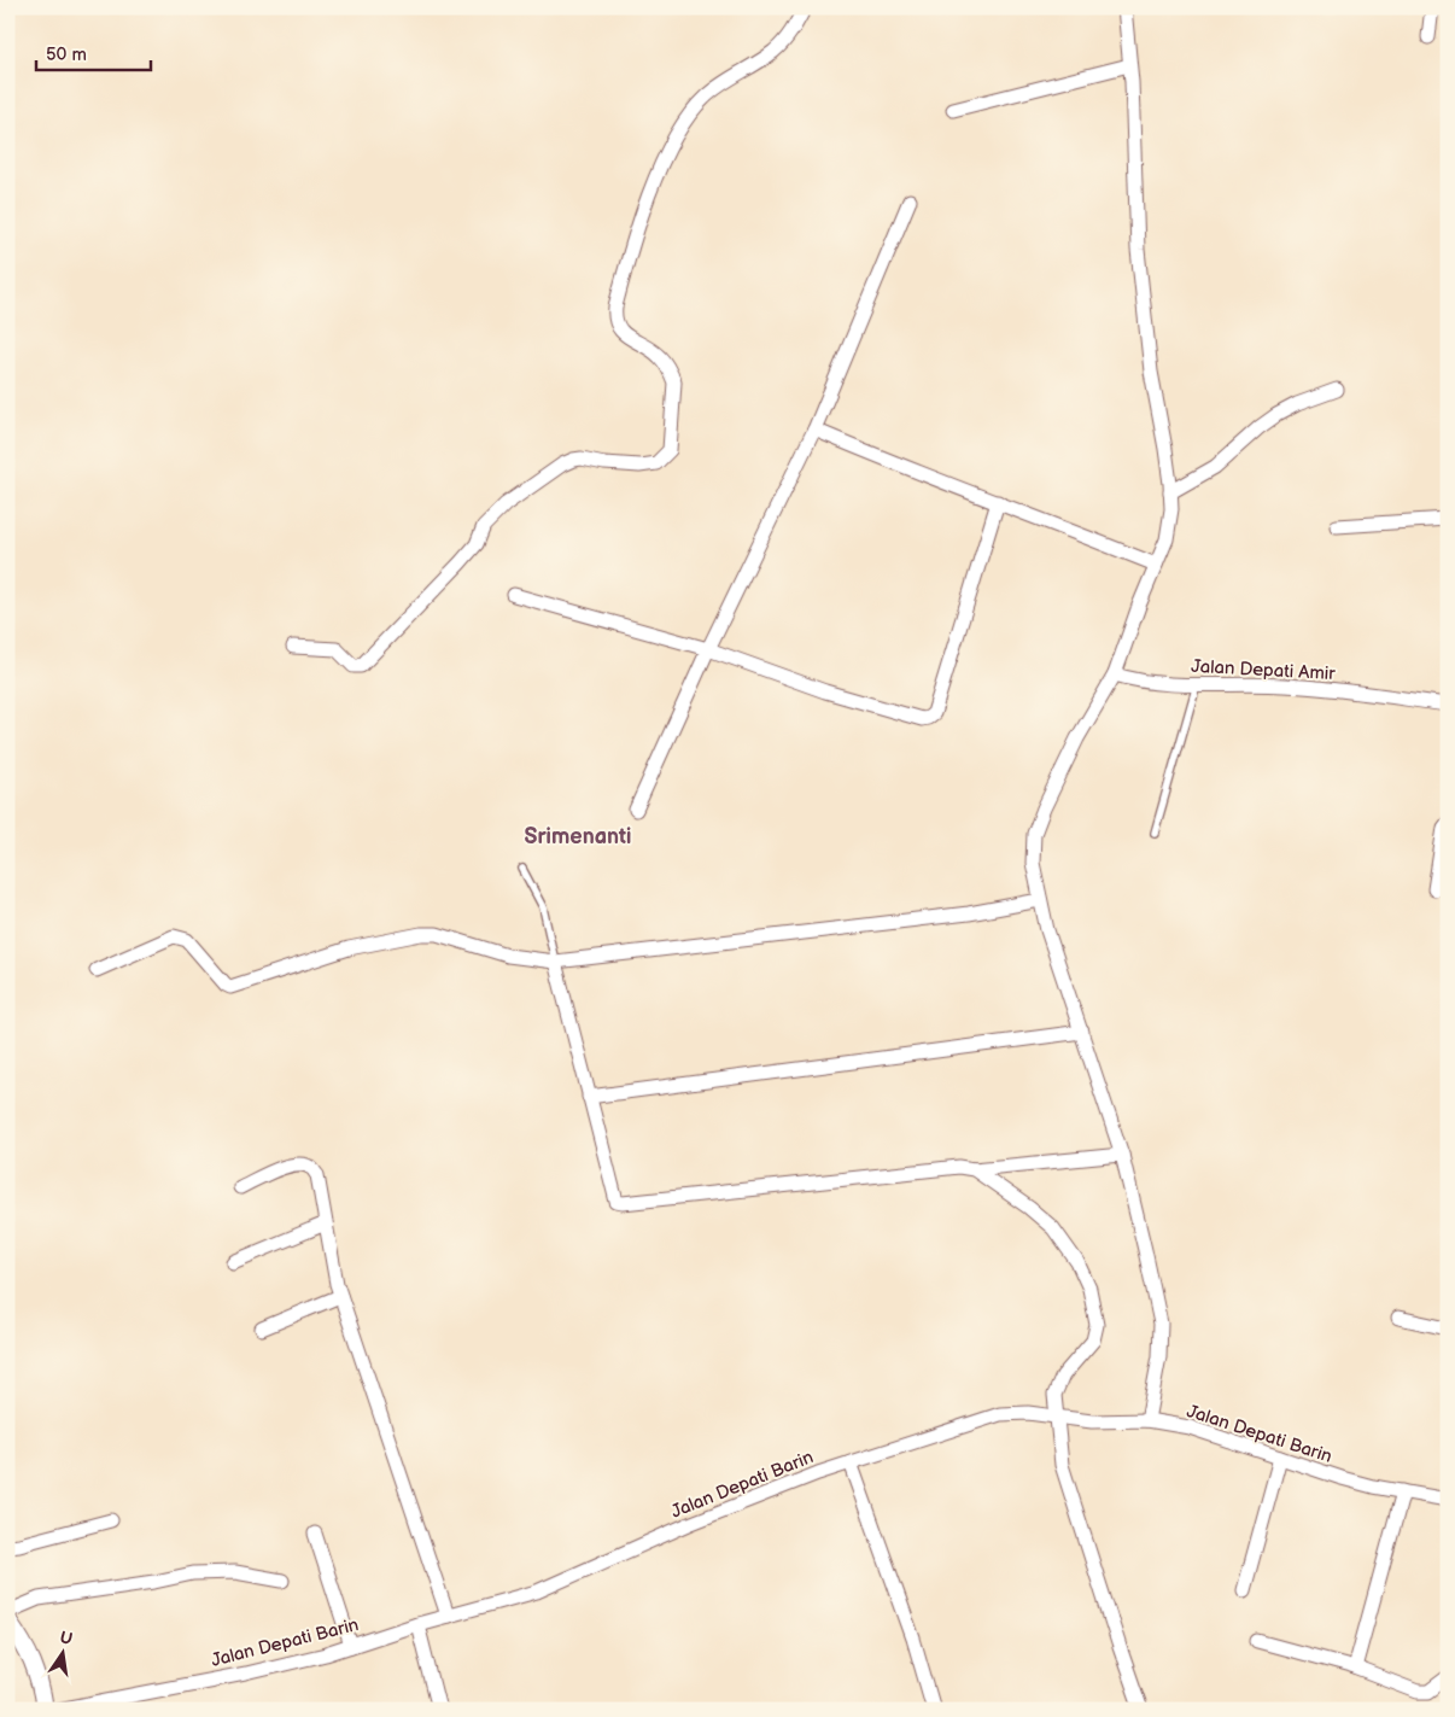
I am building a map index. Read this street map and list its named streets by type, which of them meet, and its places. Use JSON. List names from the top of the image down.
{
  "streets": {
    "street": ["Jalan Depati Amir", "Jalan Depati Barin"]
  },
  "districts": ["Srimenanti"],
  "scale_bar": "50 m",
  "north": "top"
}
